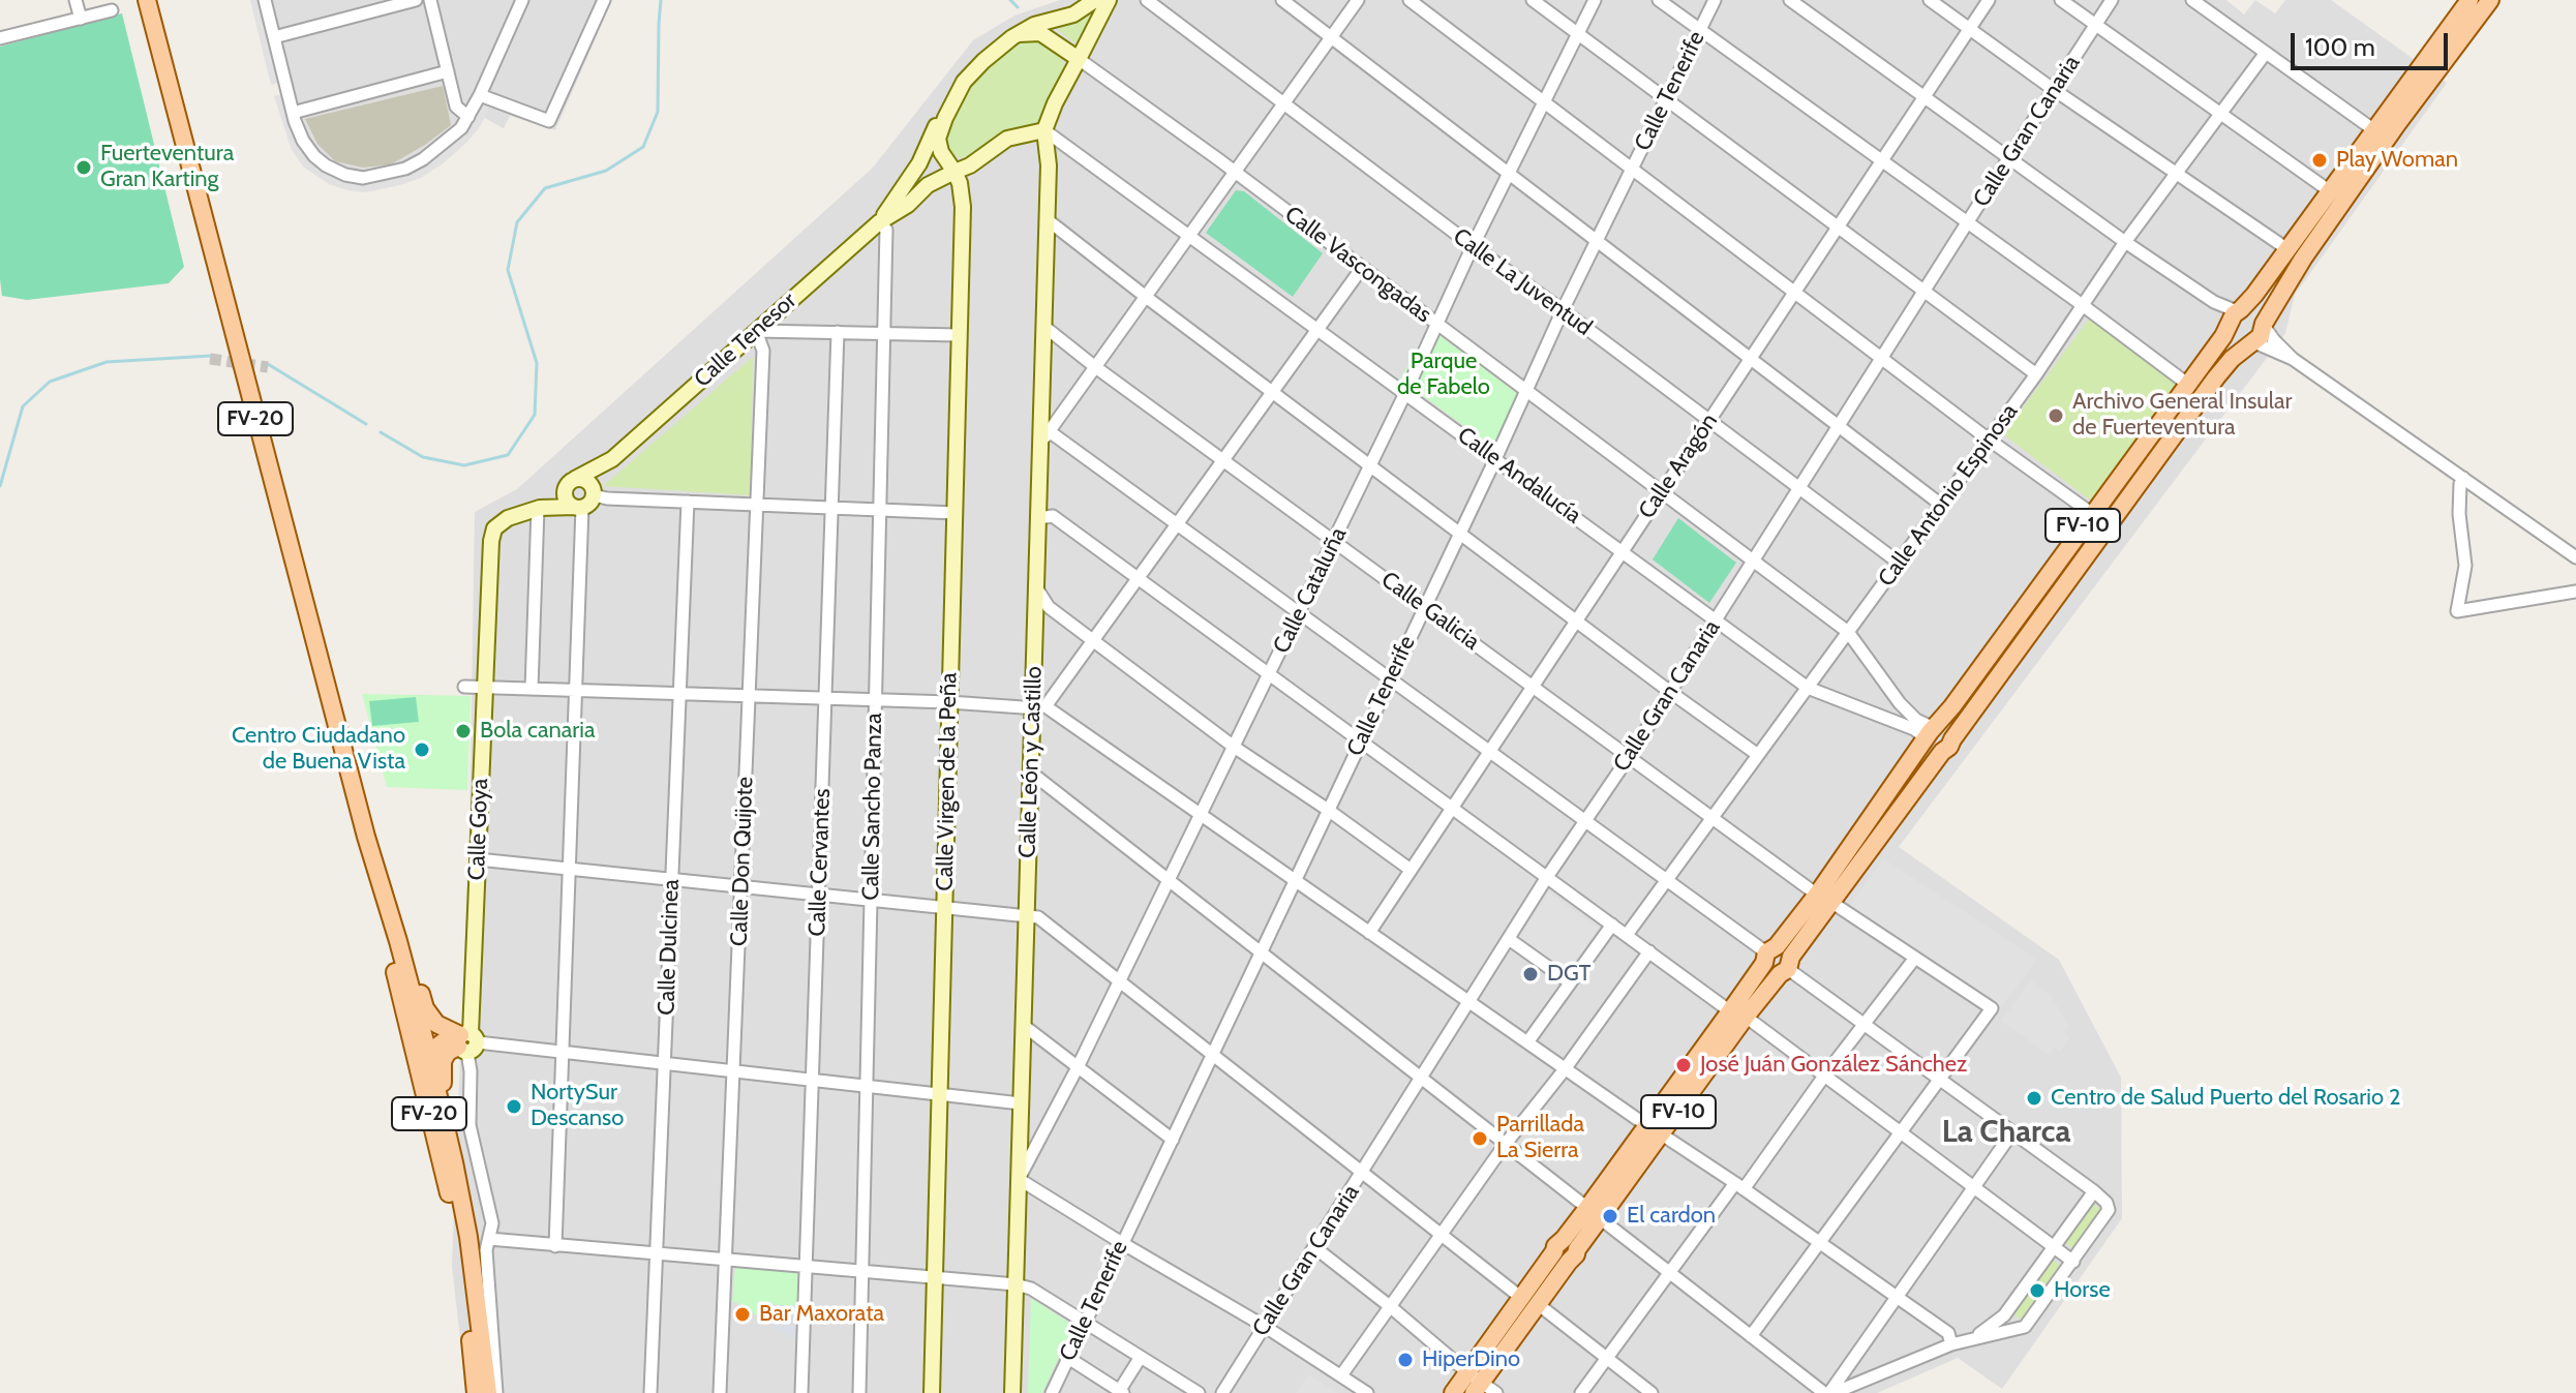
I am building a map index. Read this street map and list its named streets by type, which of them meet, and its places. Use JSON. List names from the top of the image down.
{
  "streets": {
    "main road": ["FV-20", "FV-10"],
    "street": [
      "Calle Tenerife",
      "Calle Gran Canaria",
      "Calle Vascongadas",
      "Calle La Juventud",
      "Calle Tenesor",
      "Calle Aragón",
      "Calle Andalucía",
      "Calle Antonio Espinosa",
      "Calle Cataluña",
      "Calle Galicia",
      "Calle León y Castillo",
      "Calle Virgen de la Peña",
      "Calle Sancho Panza",
      "Calle Goya",
      "Calle Don Quijote",
      "Calle Cervantes",
      "Calle Dulcinea"
    ]
  },
  "crossings": [
    ["Calle Tenerife", "Calle Vascongadas"],
    ["Calle Tenerife", "Calle La Juventud"],
    ["Calle Tenerife", "Calle Andalucía"],
    ["Calle Tenerife", "Calle Galicia"],
    ["Calle Gran Canaria", "Calle Vascongadas"],
    ["Calle Gran Canaria", "Calle La Juventud"],
    ["Calle Gran Canaria", "Calle Andalucía"],
    ["Calle Gran Canaria", "Calle Galicia"],
    ["Calle Vascongadas", "Calle Aragón"],
    ["Calle Vascongadas", "Calle Andalucía"],
    ["Calle Vascongadas", "Calle Antonio Espinosa"],
    ["Calle Vascongadas", "FV-10"],
    ["Calle Vascongadas", "Calle Cataluña"],
    ["Calle La Juventud", "Calle Aragón"],
    ["Calle La Juventud", "Calle Antonio Espinosa"],
    ["Calle La Juventud", "Calle Cataluña"],
    ["Calle Tenesor", "Calle Andalucía"],
    ["Calle Tenesor", "Calle León y Castillo"],
    ["Calle Tenesor", "Calle Virgen de la Peña"],
    ["Calle Tenesor", "Calle Sancho Panza"],
    ["Calle Tenesor", "Calle Goya"],
    ["Calle Tenesor", "Calle Don Quijote"],
    ["Calle Aragón", "Calle Andalucía"],
    ["Calle Aragón", "Calle Galicia"],
    ["Calle Andalucía", "Calle Antonio Espinosa"],
    ["Calle Andalucía", "FV-10"],
    ["Calle Andalucía", "Calle Cataluña"],
    ["Calle Andalucía", "Calle León y Castillo"],
    ["Calle Antonio Espinosa", "Calle Galicia"],
    ["FV-10", "Calle Galicia"],
    ["Calle Cataluña", "Calle Galicia"],
    ["Calle Cataluña", "Calle León y Castillo"],
    ["Calle Galicia", "Calle León y Castillo"]
  ],
  "districts": ["La Charca"],
  "parks": ["Parque de Fabelo"],
  "places": [
    "Play Woman",
    "Fuerteventura Gran Karting",
    "Archivo General Insular de Fuerteventura",
    "Bola canaria",
    "Centro Ciudadano de Buena Vista",
    "DGT",
    "José Juán González Sánchez",
    "Centro de Salud Puerto del Rosario 2",
    "NortySur Descanso",
    "Parrillada La Sierra",
    "El cardon",
    "Horse",
    "Bar Maxorata",
    "HiperDino"
  ],
  "scale_bar": "100 m"
}
